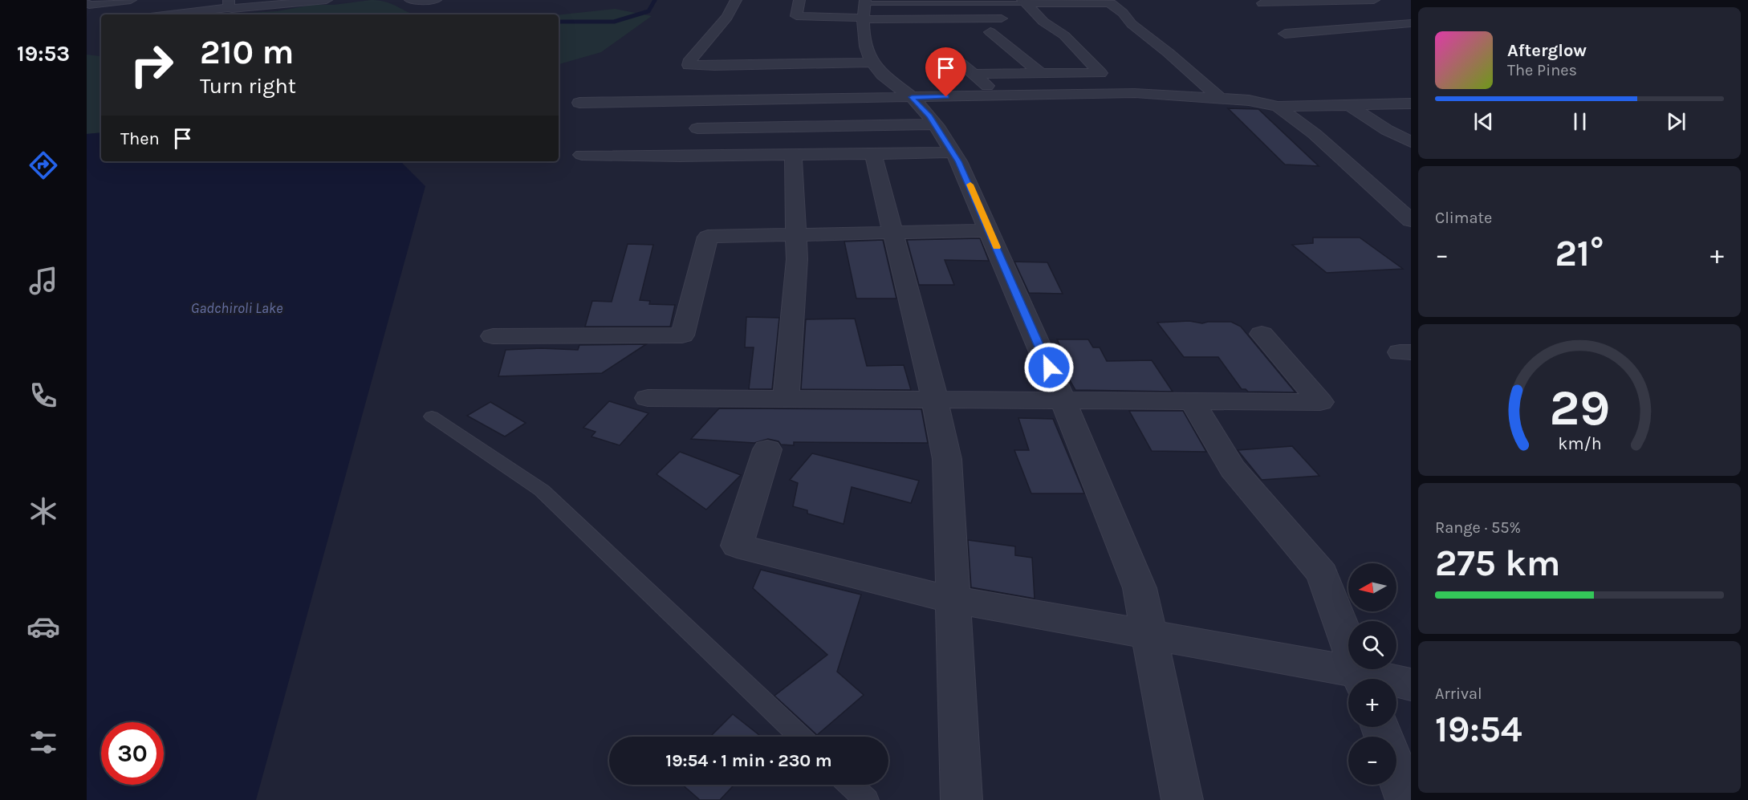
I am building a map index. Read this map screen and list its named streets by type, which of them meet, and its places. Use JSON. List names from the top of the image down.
{
  "water": ["Gadchiroli Lake"],
  "north": "left",
  "page": {
    "tabs": "19:53",
    "turn": ["210 m", "Turn right"],
    "song": ["Afterglow", "The Pines"],
    "then": "Then",
    "tile": [
      "Climate",
      ["Range · 55%", "275 km"],
      ["Arrival", "19:54"]
    ],
    "heat": ["−", "21°", "+"],
    "map_buttons": ["+", "−"],
    "limit": "30",
    "trip": "19:54 · 1 min · 230 m",
    "gauge": ["29", "km/h"]
  }
}
